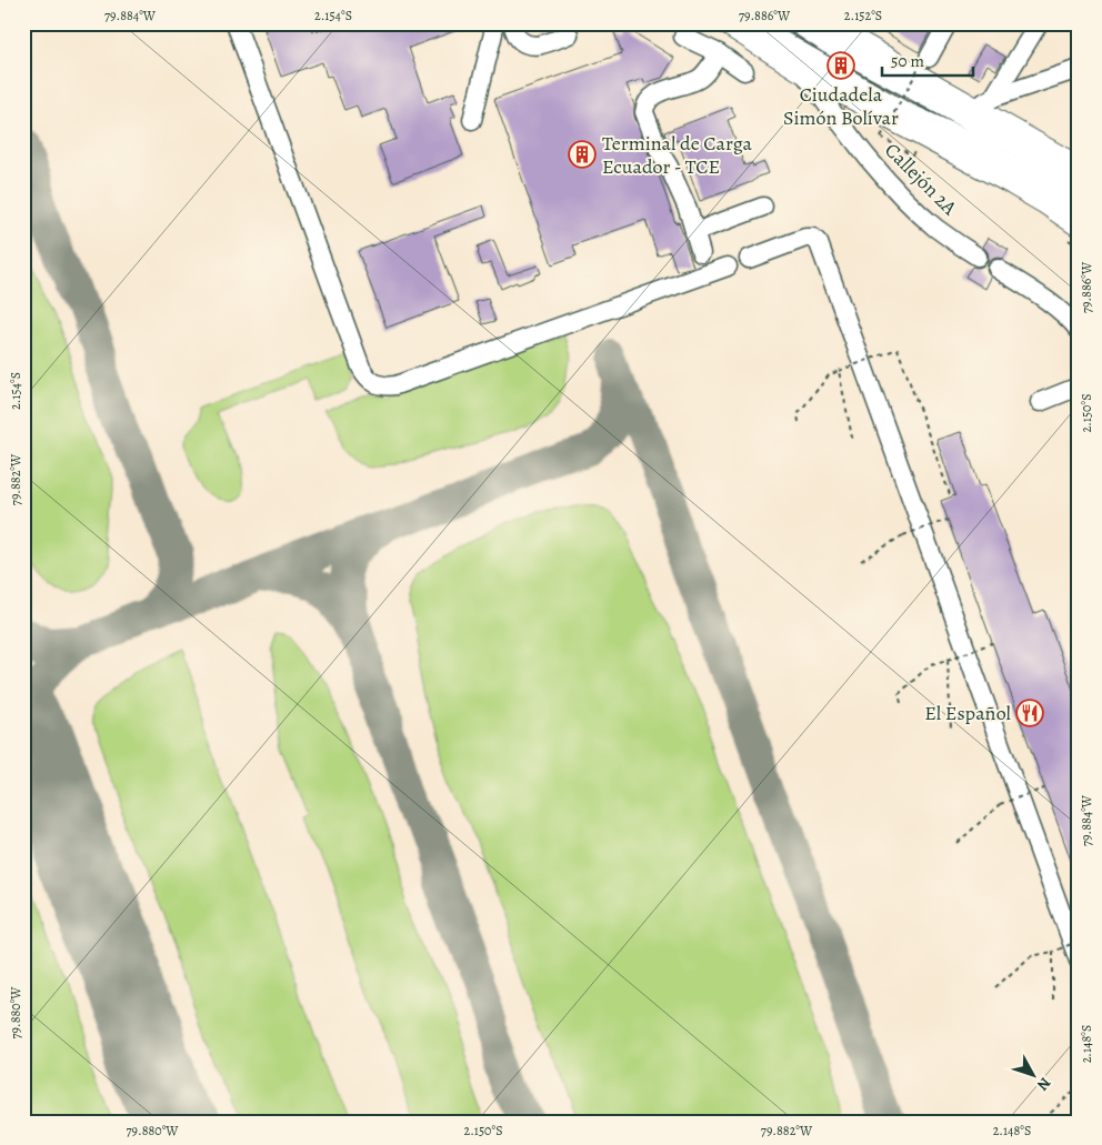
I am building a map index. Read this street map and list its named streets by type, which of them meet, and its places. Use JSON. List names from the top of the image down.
{
  "streets": {
    "street": ["Callejón 2A"]
  },
  "places": {
    "building": ["Ciudadela Simón Bolívar", "Terminal de Carga Ecuador - TCE"],
    "restaurant": ["El Español"]
  },
  "scale_bar": "50 m",
  "north": "bottom right",
  "coordinates": [
    "79.884°W",
    "2.154°S",
    "79.886°W",
    "2.152°S",
    "2.150°S",
    "79.882°W",
    "79.880°W",
    "2.148°S"
  ]
}
